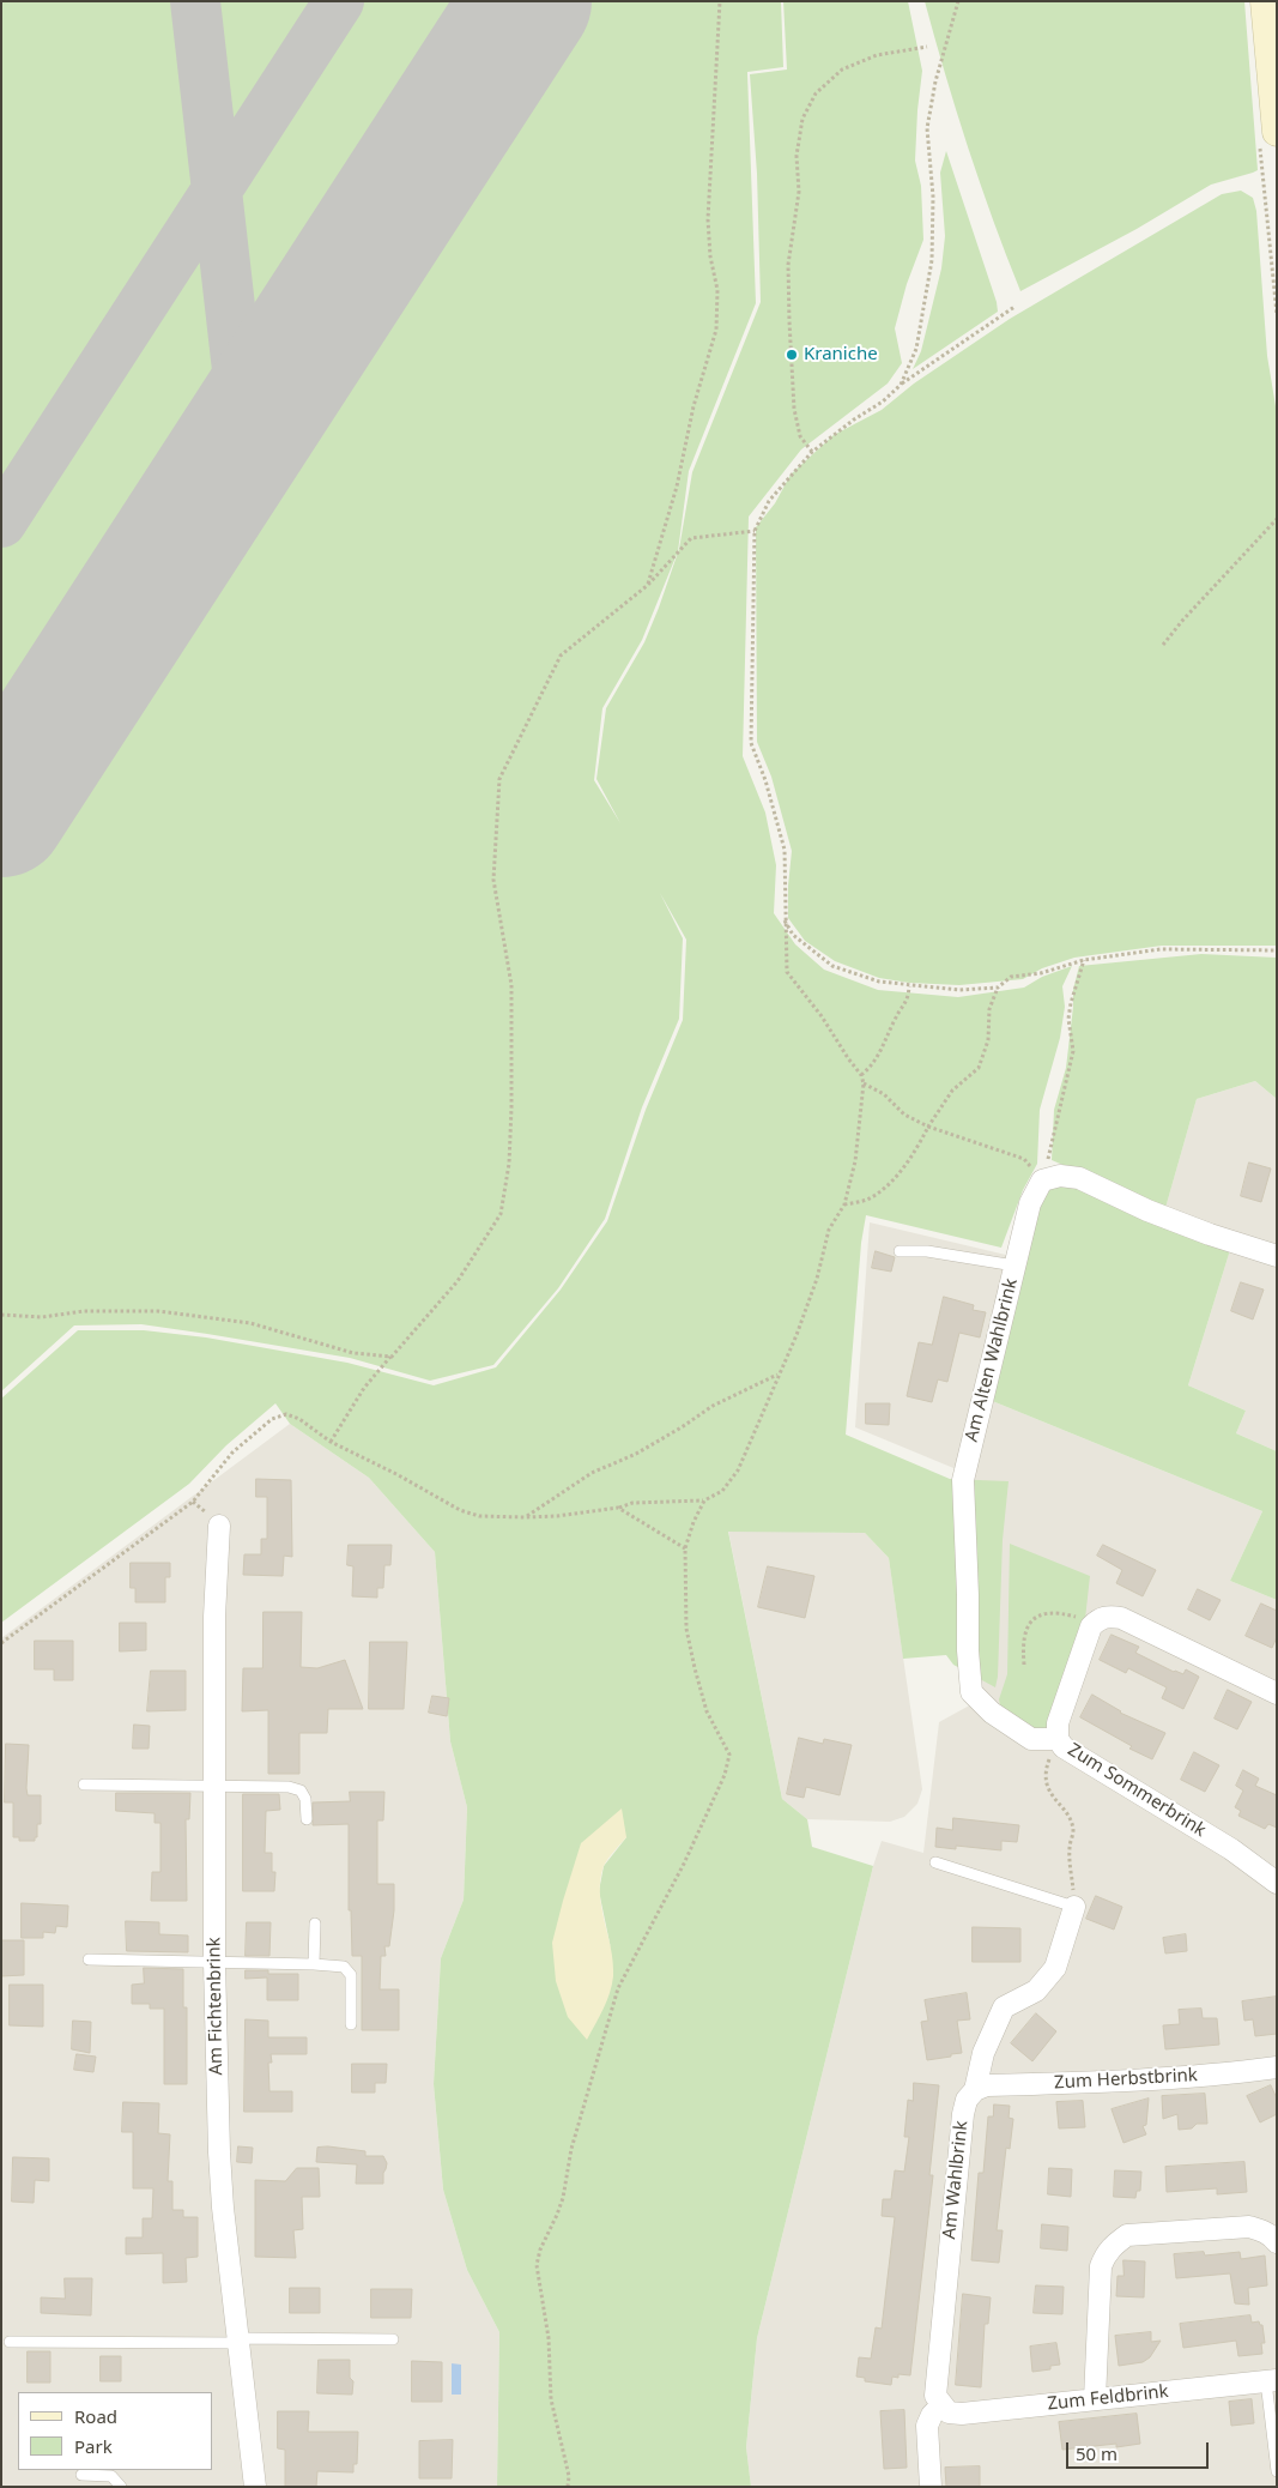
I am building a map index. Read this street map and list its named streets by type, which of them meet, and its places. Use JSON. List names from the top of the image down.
{
  "streets": {
    "street": [
      "Am Alten Wahlbrink",
      "Zum Sommerbrink",
      "Am Fichtenbrink",
      "Zum Herbstbrink",
      "Am Wahlbrink",
      "Zum Feldbrink"
    ]
  },
  "crossings": [
    ["Am Alten Wahlbrink", "Zum Sommerbrink"],
    ["Zum Herbstbrink", "Am Wahlbrink"],
    ["Am Wahlbrink", "Zum Feldbrink"]
  ],
  "places": ["Kraniche"],
  "legend": ["Road", "Park"],
  "scale_bar": "50 m"
}
